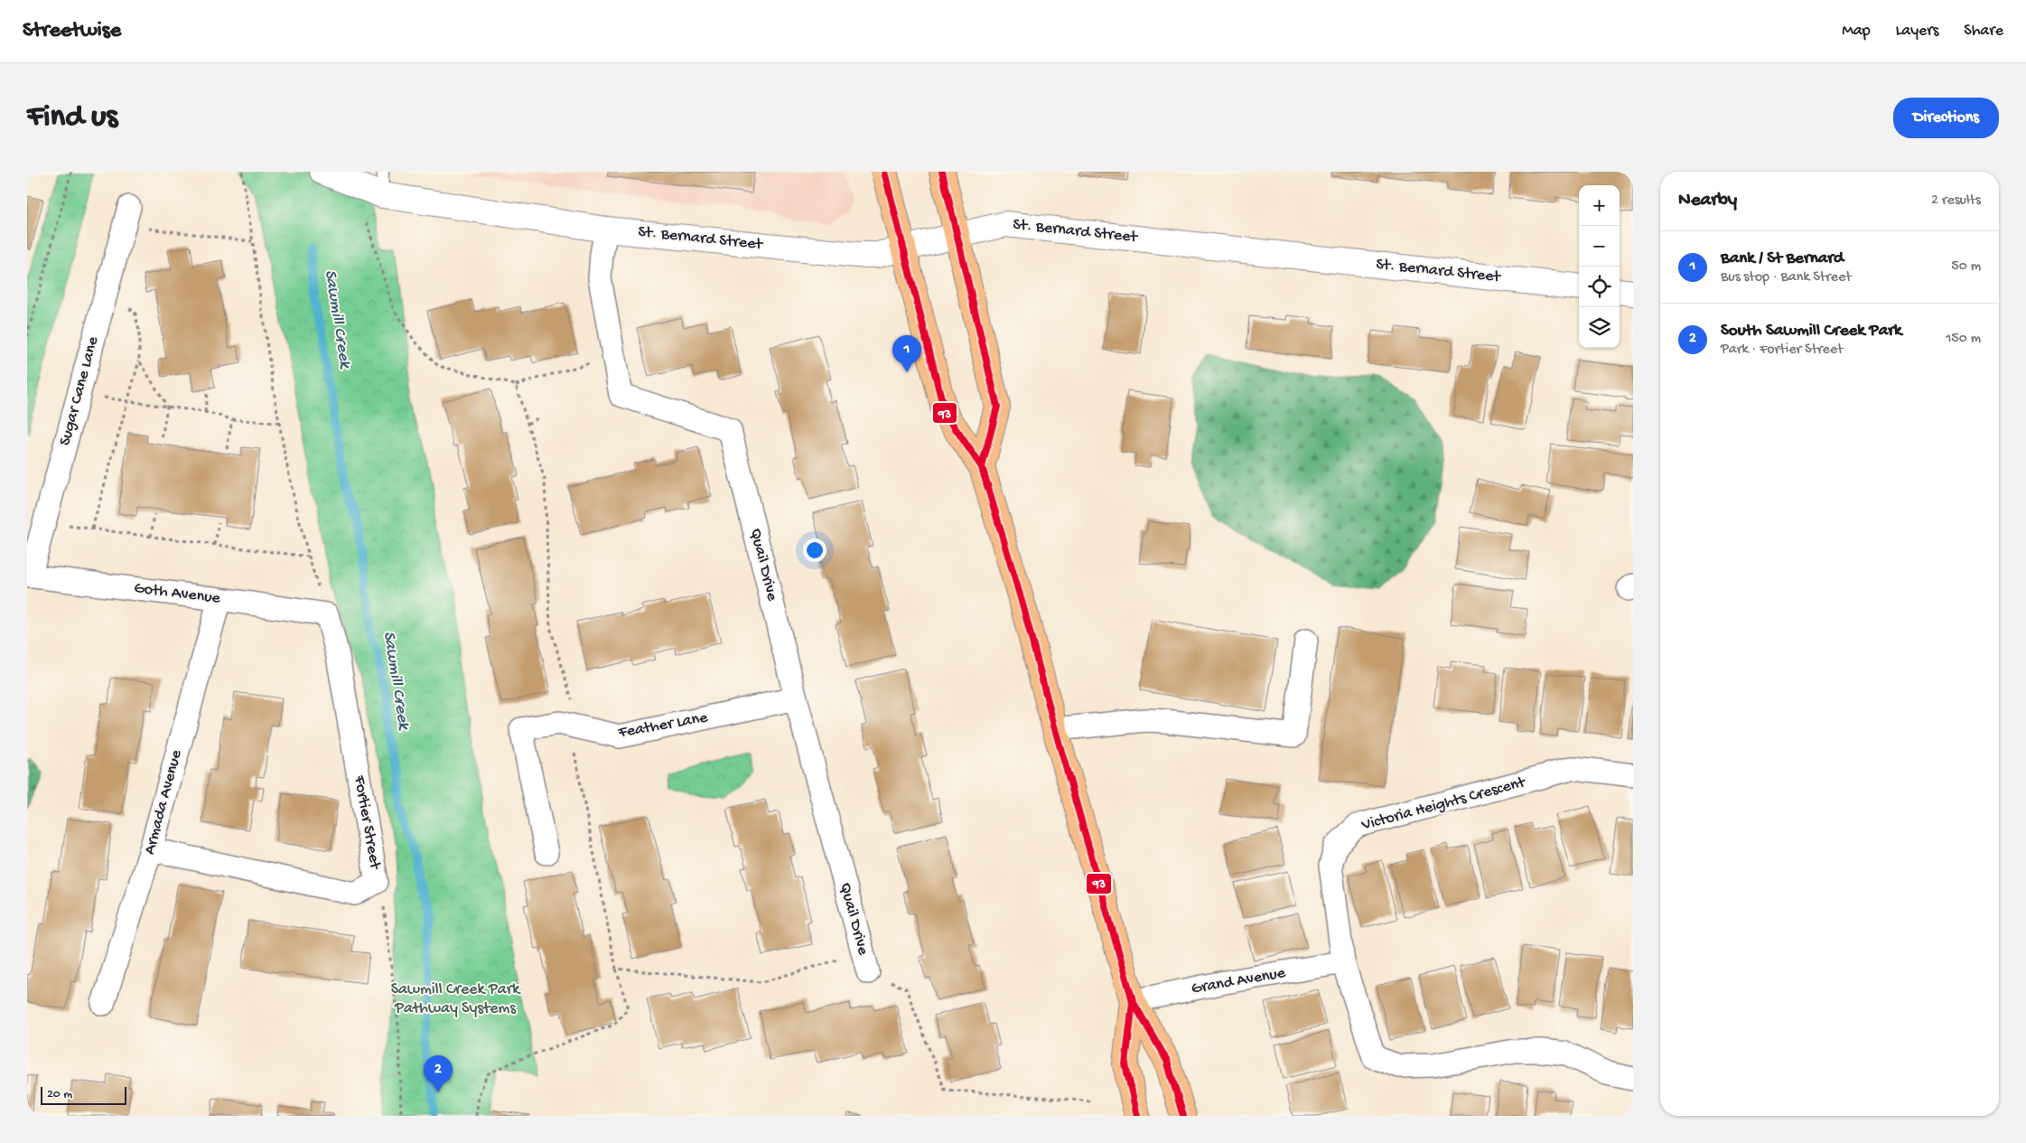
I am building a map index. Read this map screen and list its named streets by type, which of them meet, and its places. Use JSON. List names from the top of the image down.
{
  "streets": {
    "street": [
      "St. Bernard Street",
      "Sugar Cane Lane",
      "Quail Drive",
      "Goth Avenue",
      "Feather Lane",
      "Armada Avenue",
      "Victoria Heights Crescent",
      "Fortier Street",
      "Grand Avenue"
    ]
  },
  "crossings": [
    ["St. Bernard Street", "Quail Drive"],
    ["Sugar Cane Lane", "Goth Avenue"],
    ["Quail Drive", "Feather Lane"],
    ["Goth Avenue", "Armada Avenue"],
    ["Goth Avenue", "Fortier Street"],
    ["Armada Avenue", "Fortier Street"],
    ["Victoria Heights Crescent", "Grand Avenue"]
  ],
  "water": ["Sawmill Creek"],
  "parks": ["Sawmill Creek Park Pathway Systems"],
  "lines": ["transit line 93"],
  "scale_bar": "20 m",
  "page": {
    "header": "Streetwise",
    "nav": ["Map", "Layers", "Share"],
    "buttons": "Directions",
    "title": "Find us",
    "heading": ["Nearby", "2 results"],
    "map_buttons": ["+", "−"],
    "list": [
      {
        "mark": "1",
        "name": "Bank / St Bernard",
        "note": "Bus stop · Bank Street",
        "value": "50 m"
      },
      {
        "mark": "2",
        "name": "South Sawmill Creek Park",
        "note": "Park · Fortier Street",
        "value": "150 m"
      }
    ],
    "pins": ["1", "2"],
    "scale": "20 m"
  }
}
